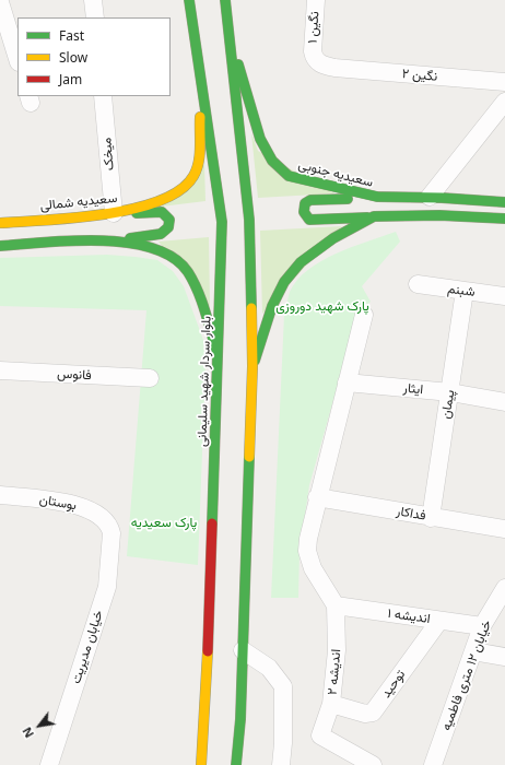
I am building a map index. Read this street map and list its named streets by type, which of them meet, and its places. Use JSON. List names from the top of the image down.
{
  "streets": {
    "main road": ["سعیدیه جنوبی", "سعیدیه شمالی", "بلوار سردار شهید سلیمانی"],
    "street": [
      "نگین ۱",
      "نگین ۲",
      "میخک",
      "شبنم",
      "فانوس",
      "ایثار",
      "پیمان",
      "بوستان",
      "فداکار",
      "اندیشه ۱",
      "خیابان مدیریت",
      "اندیشه ۲",
      "خیابان ۱۲ متری فاطمیه",
      "توحید"
    ]
  },
  "crossings": [
    ["نگین ۱", "نگین ۲"],
    ["میخک", "سعیدیه شمالی"],
    ["سعیدیه شمالی", "بلوار سردار شهید سلیمانی"],
    ["شبنم", "پیمان"],
    ["ایثار", "پیمان"],
    ["پیمان", "فداکار"],
    ["بوستان", "خیابان مدیریت"],
    ["اندیشه ۱", "اندیشه ۲"],
    ["اندیشه ۱", "خیابان ۱۲ متری فاطمیه"],
    ["اندیشه ۱", "توحید"],
    ["اندیشه ۲", "توحید"]
  ],
  "parks": ["پارک شهید دوروزی", "پارک سعیدیه"],
  "legend": ["Fast", "Slow", "Jam"],
  "north": "bottom left"
}
